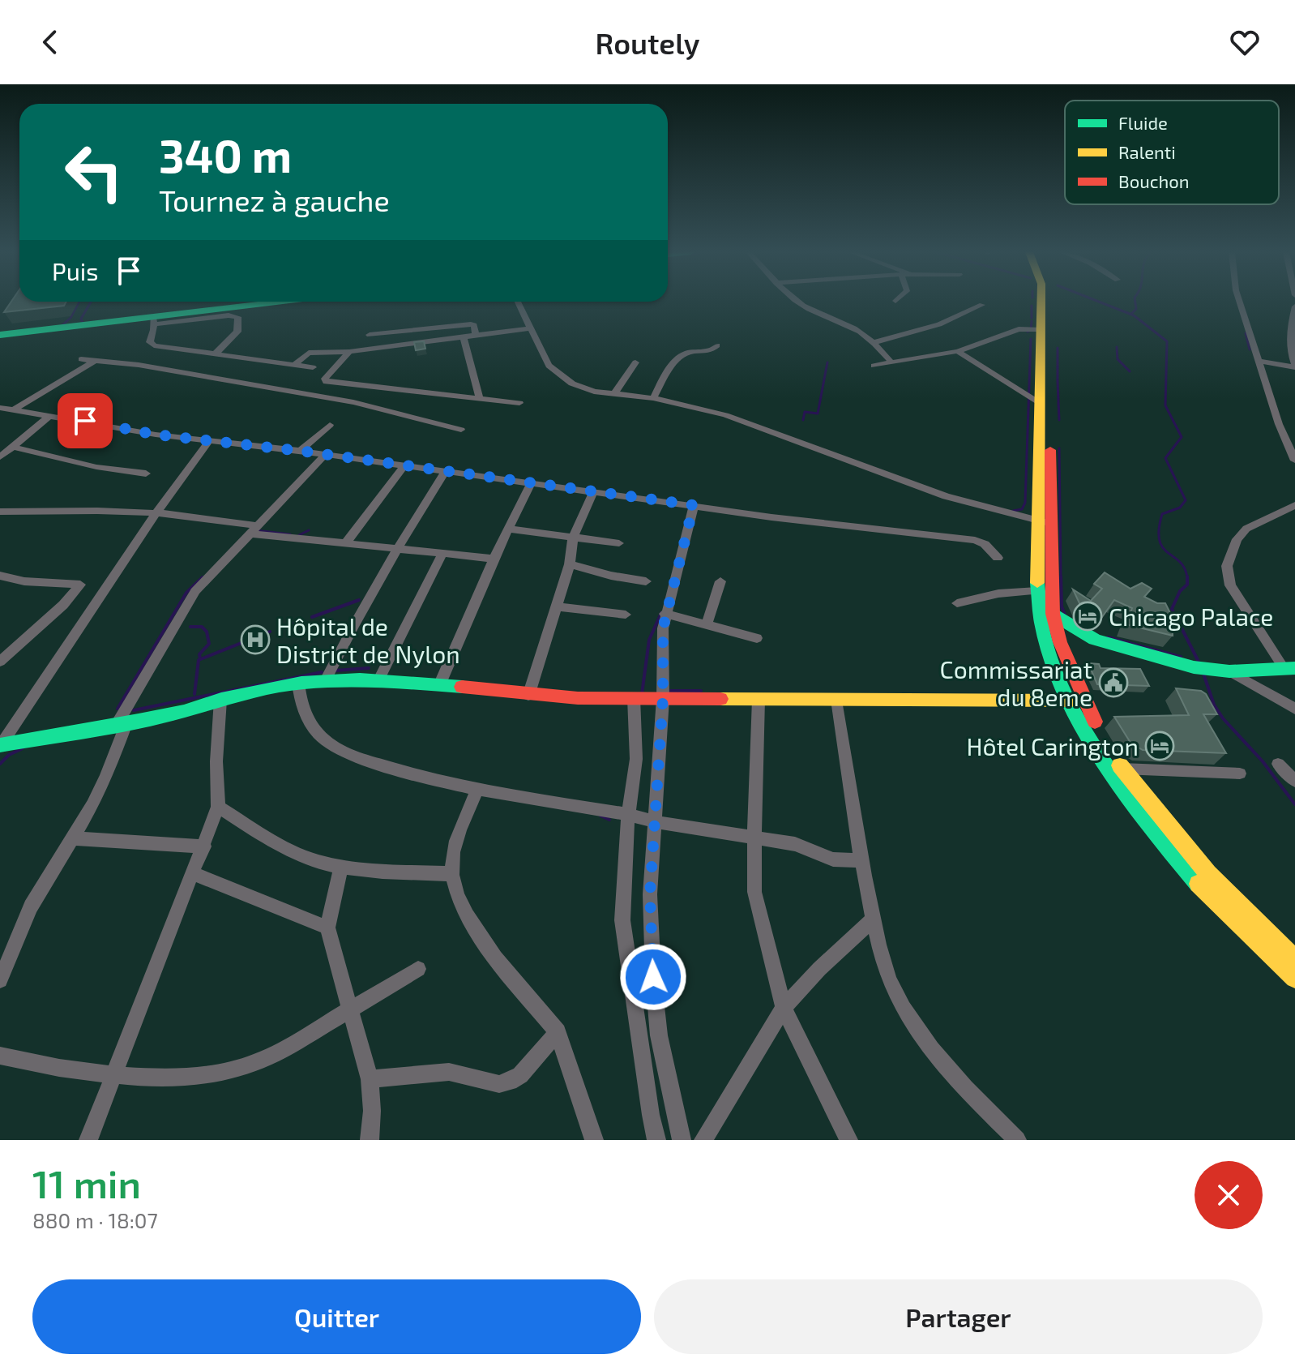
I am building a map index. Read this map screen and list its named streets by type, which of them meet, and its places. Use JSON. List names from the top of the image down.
{
  "places": {
    "hotel": ["Chicago Palace", "Hôtel Carington"],
    "hospital": ["Hôpital de District de Nylon"],
    "public building": ["Commissariat du 8eme"]
  },
  "legend": ["Fluide", "Ralenti", "Bouchon"],
  "page": {
    "header": "Routely",
    "turn": ["340 m", "Tournez à gauche"],
    "then": "Puis",
    "heading": ["11 min", "880 m · 18:07"],
    "buttons": ["Quitter", "Partager"]
  }
}
